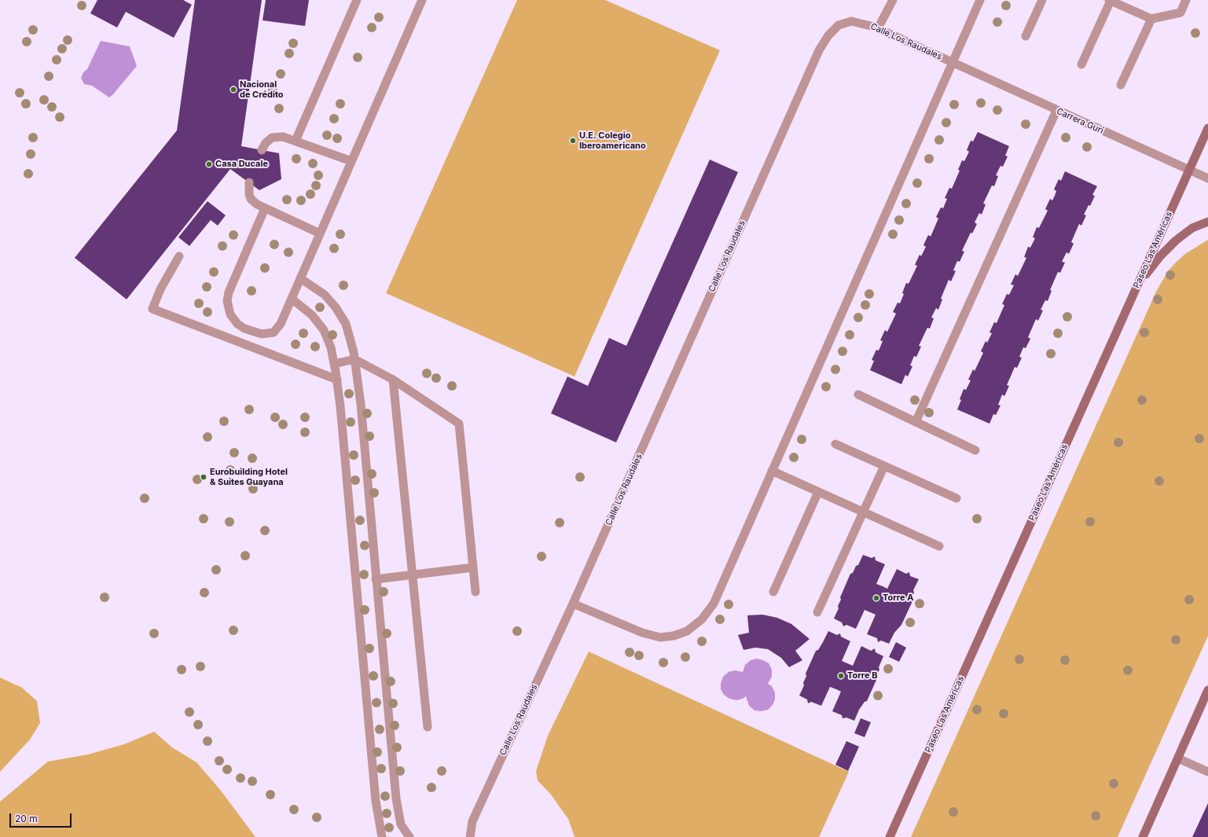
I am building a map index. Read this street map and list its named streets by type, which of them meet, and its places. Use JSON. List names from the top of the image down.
{
  "streets": {
    "main road": ["Paseo Las Américas"],
    "street": ["Calle Los Raudales", "Carrera Guri"]
  },
  "crossings": [
    ["Calle Los Raudales", "Carrera Guri"],
    ["Carrera Guri", "Paseo Las Américas"]
  ],
  "places": [
    "Nacional de Crédito",
    "U.E. Colegio Iberoamericano",
    "Casa Ducale",
    "Eurobuilding Hotel & Suites Guayana",
    "Torre A",
    "Torre B"
  ],
  "scale_bar": "20 m"
}
